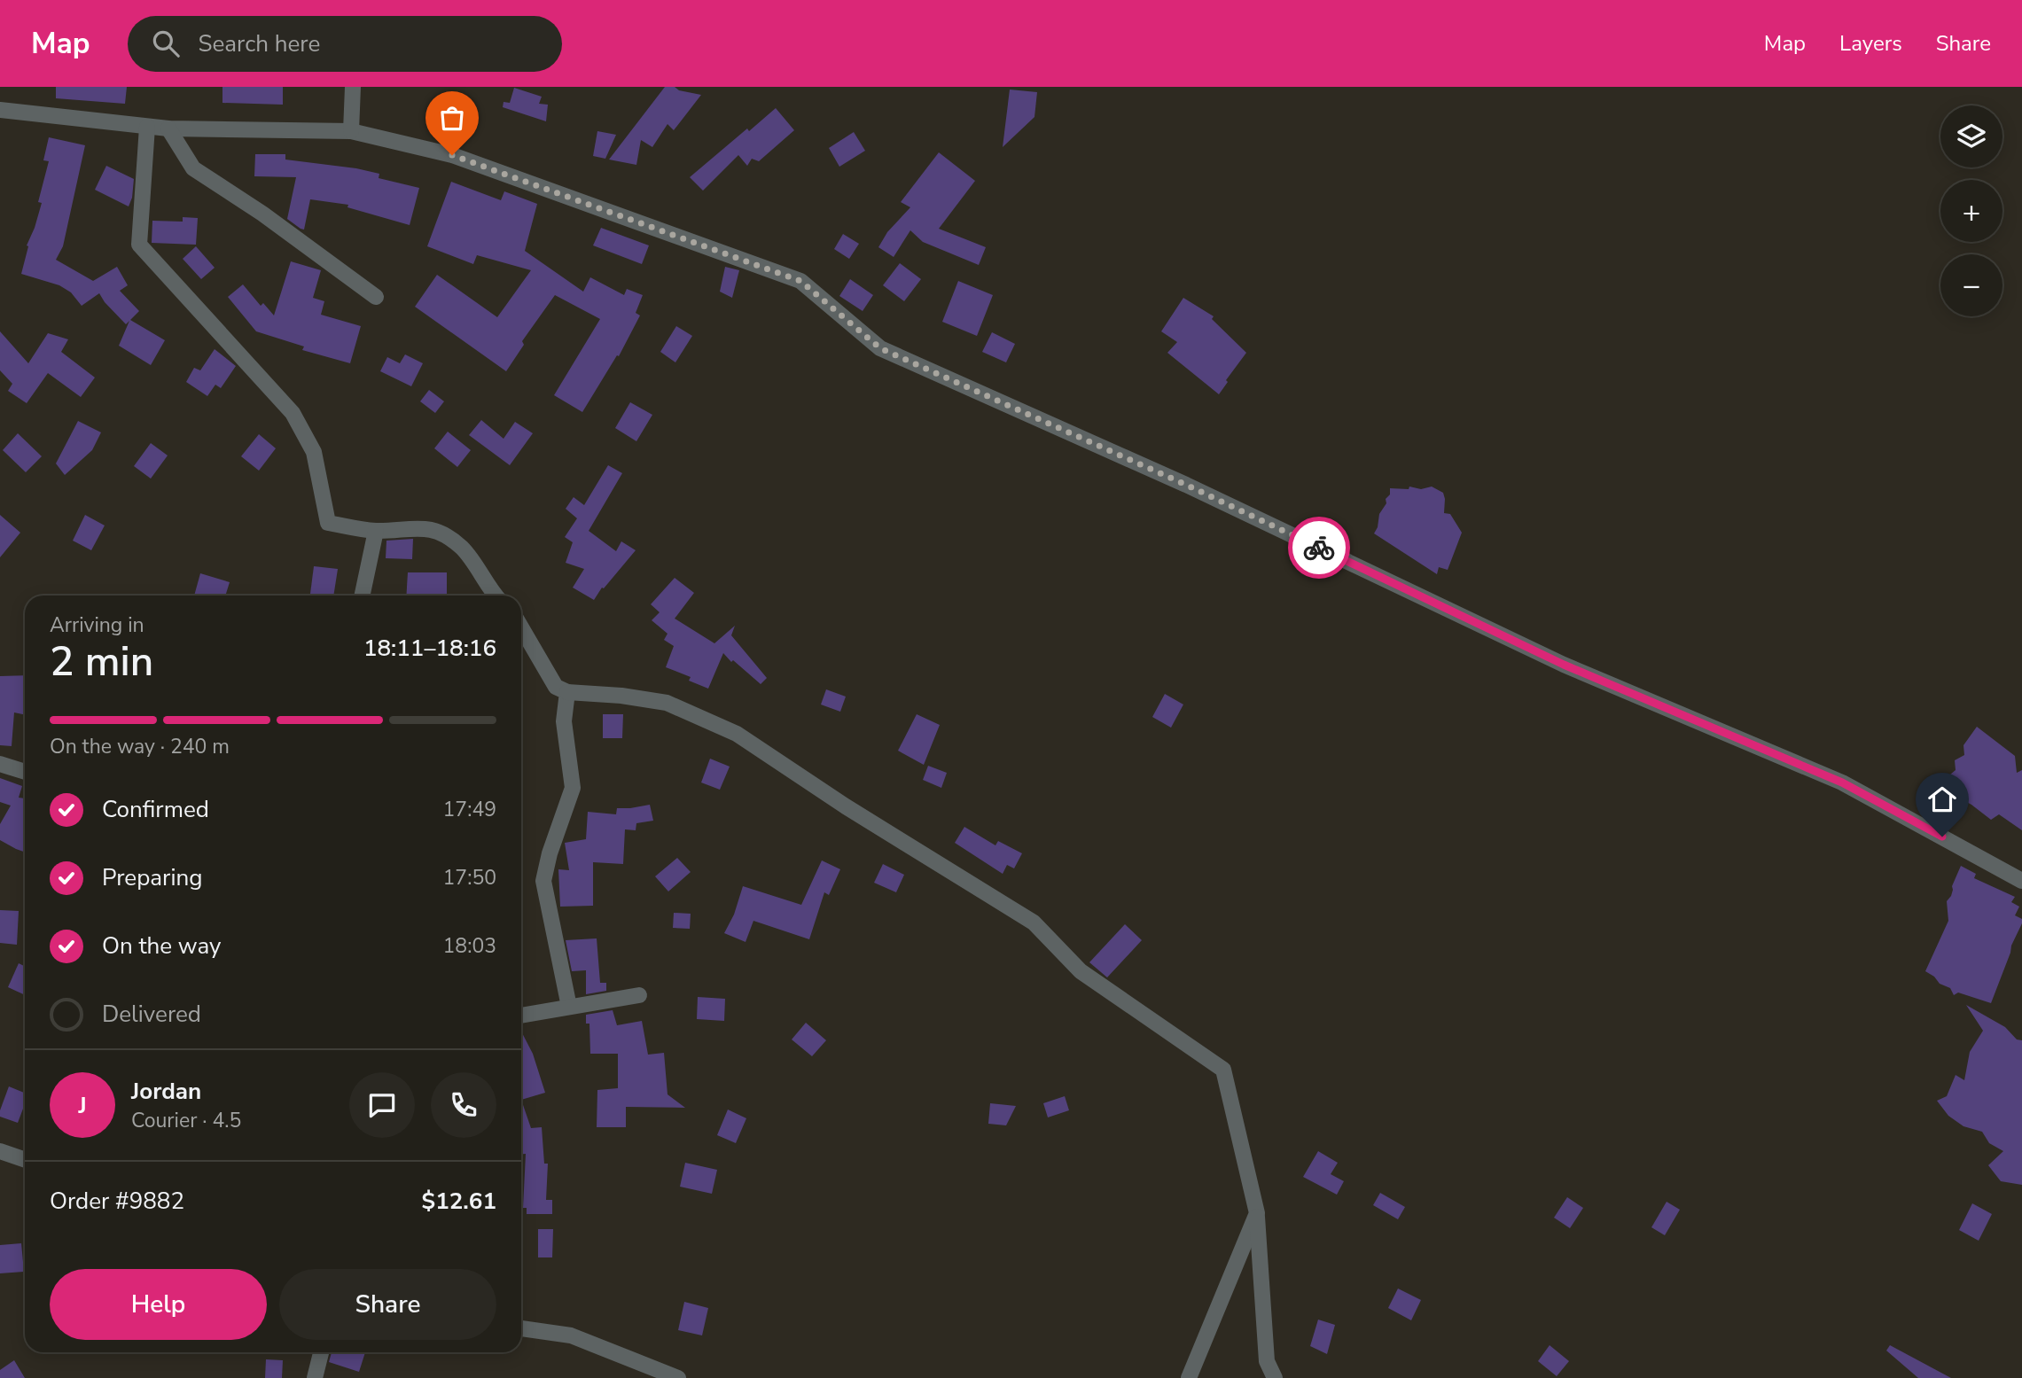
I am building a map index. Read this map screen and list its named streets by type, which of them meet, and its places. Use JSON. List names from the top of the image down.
{
  "page": {
    "header": "Map",
    "search": "Search here",
    "nav": ["Map", "Layers", "Share"],
    "map_buttons": ["+", "−"],
    "heading": ["2 min", "Arriving in", "18:11–18:16"],
    "panel": [
      "Jordan",
      "Courier · 4.5",
      "Order #9882",
      "$12.61"
    ],
    "bar": "On the way · 240 m",
    "list": [
      ["Confirmed", "17:49"],
      ["Preparing", "17:50"],
      ["On the way", "18:03"],
      "Delivered"
    ],
    "round": "J",
    "buttons": ["Help", "Share"]
  }
}
